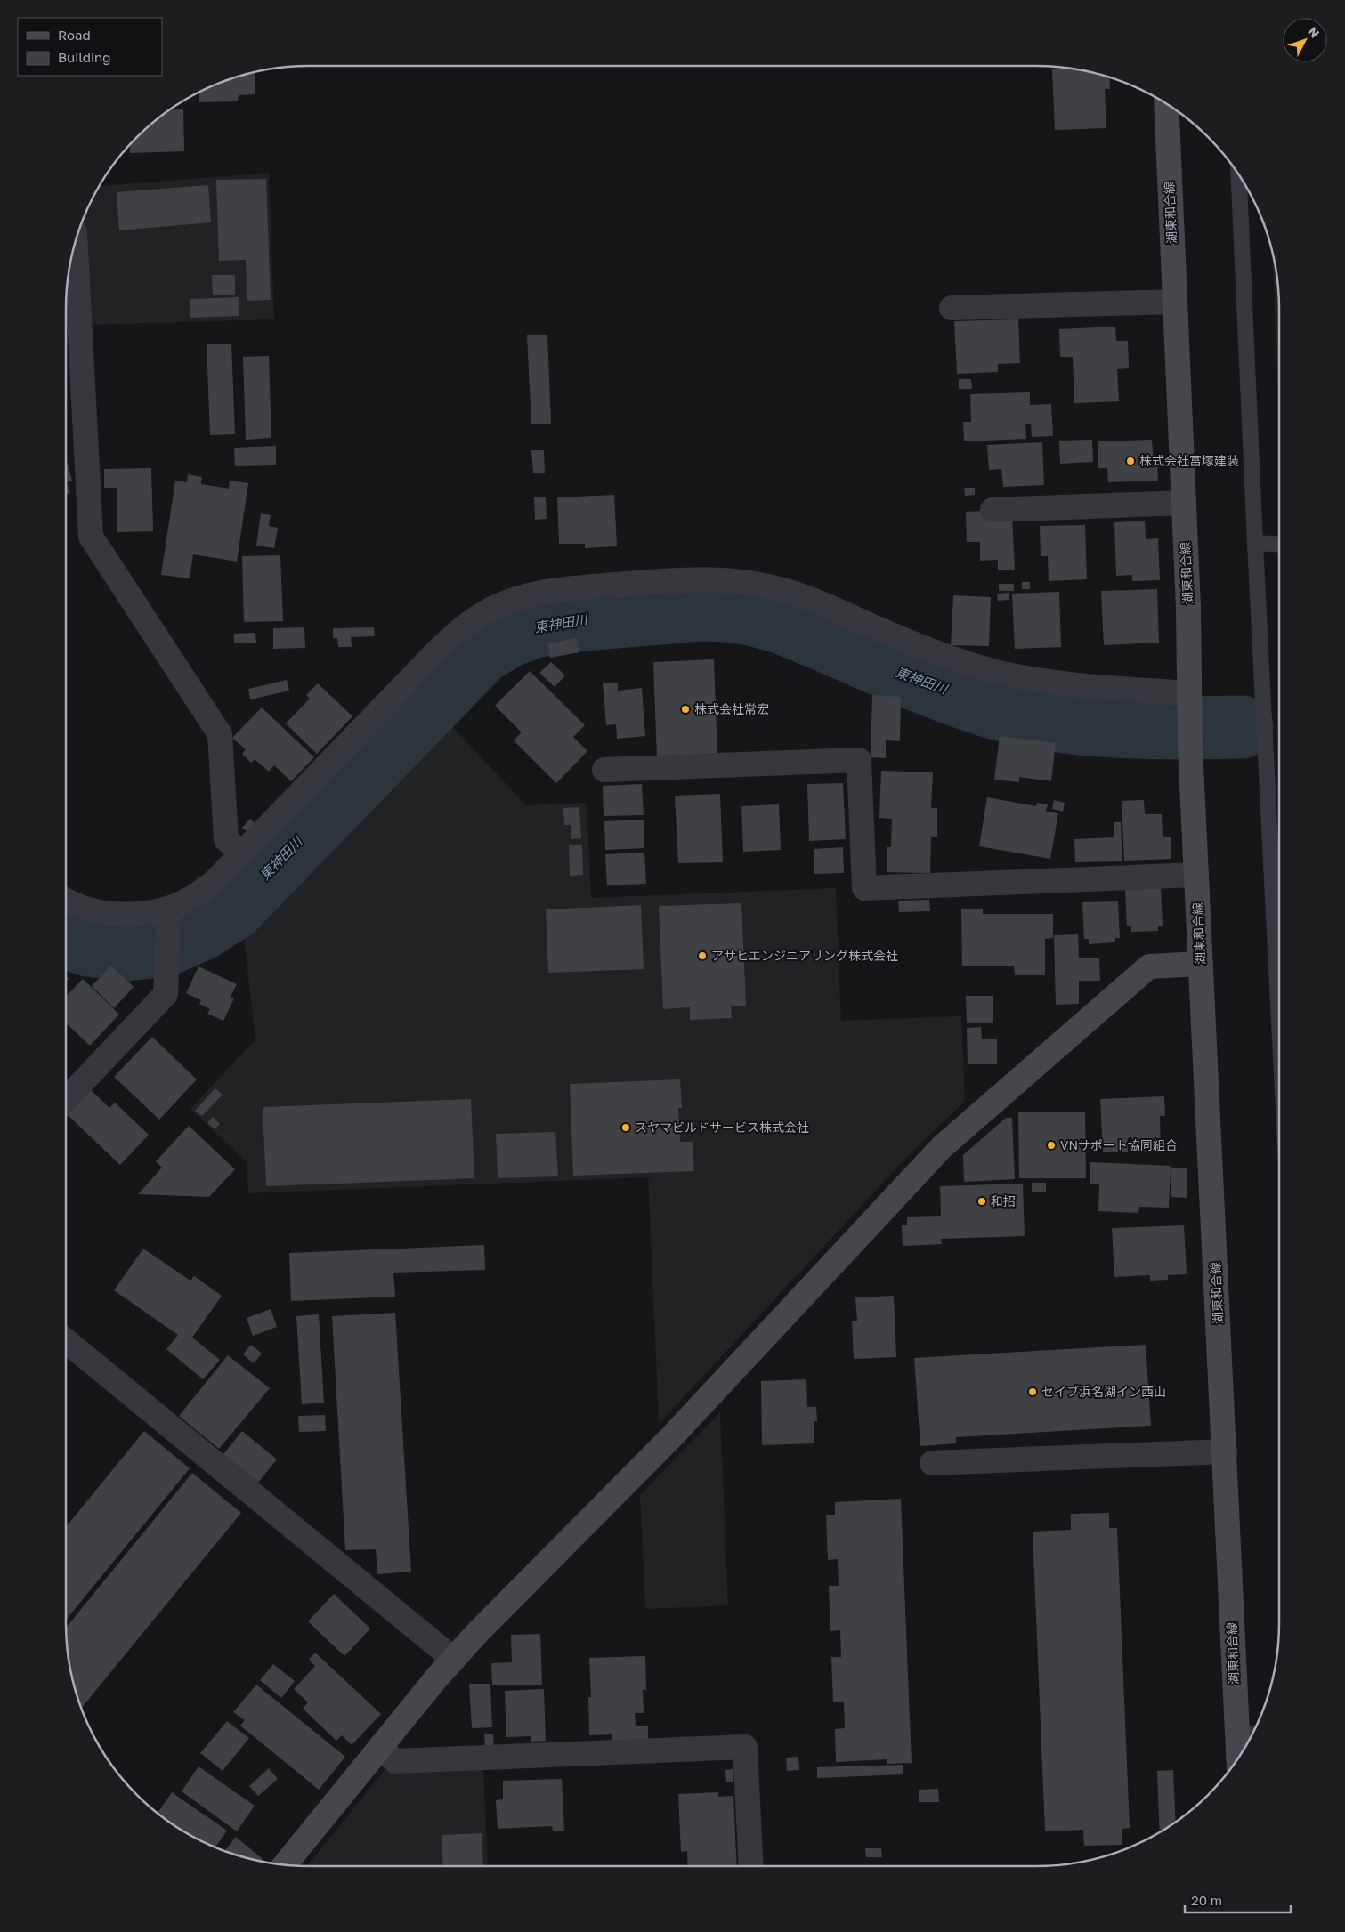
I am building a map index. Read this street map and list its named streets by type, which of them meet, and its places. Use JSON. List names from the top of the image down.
{
  "streets": {
    "main road": ["湖東和合線"]
  },
  "water": ["東神田川"],
  "places": [
    "株式会社富塚建装",
    "株式会社常宏",
    "アサヒエンジニアリング株式会社",
    "スヤマビルドサービス株式会社",
    "VNサポート協同組合",
    "和招",
    "セイブ浜名湖イン西山"
  ],
  "legend": ["Road", "Building"],
  "scale_bar": "20 m",
  "north": "top right"
}
